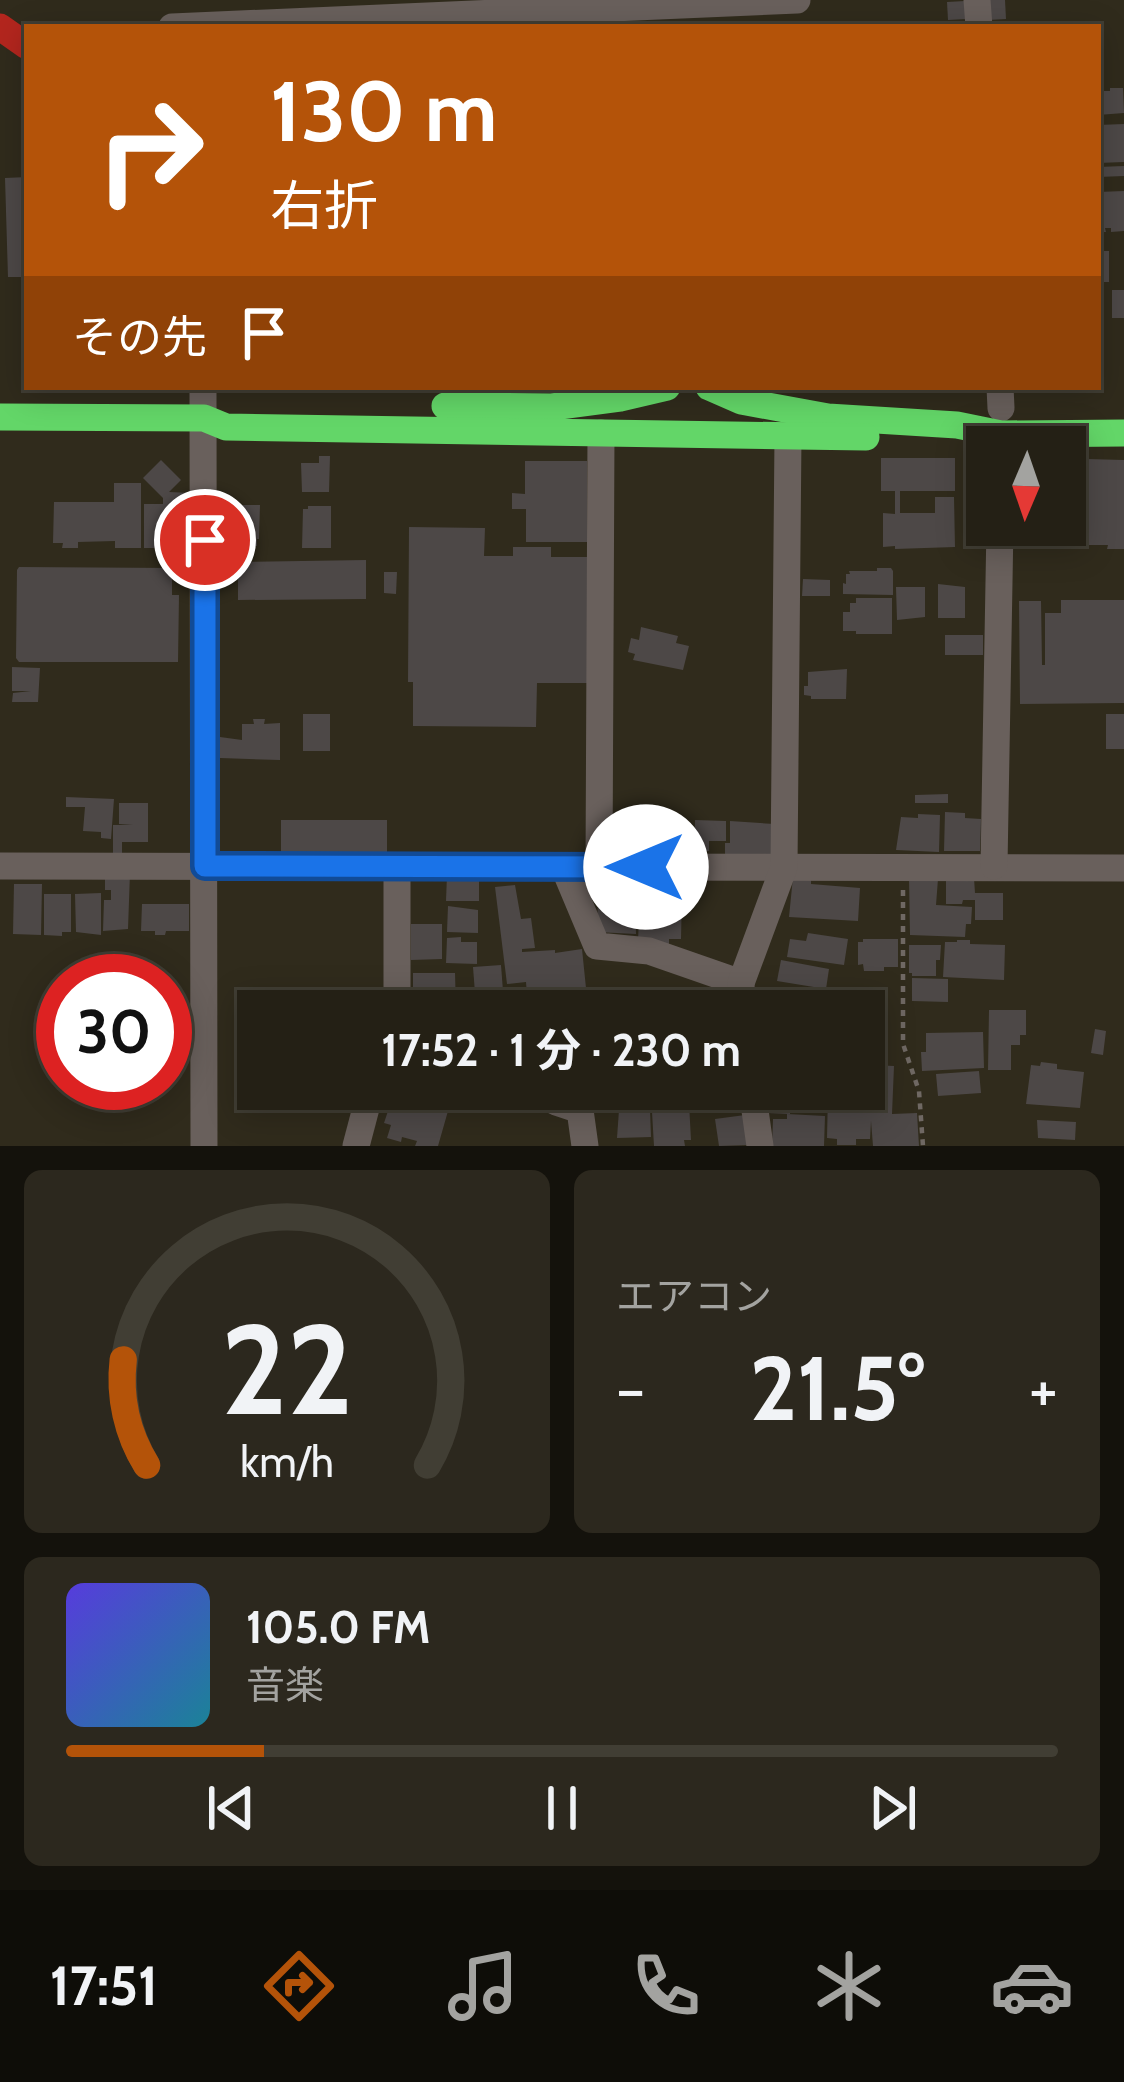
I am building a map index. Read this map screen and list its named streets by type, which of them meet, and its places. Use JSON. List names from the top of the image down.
{
  "north": "bottom",
  "page": {
    "turn": ["130 m", "右折"],
    "then": "その先",
    "limit": "30",
    "trip": "17:52 · 1 分 · 230 m",
    "tile": "エアコン",
    "heat": ["−", "21.5°", "+"],
    "song": ["105.0 FM", "音楽"],
    "tabs": "17:51",
    "gauge": ["22", "km/h"]
  }
}
